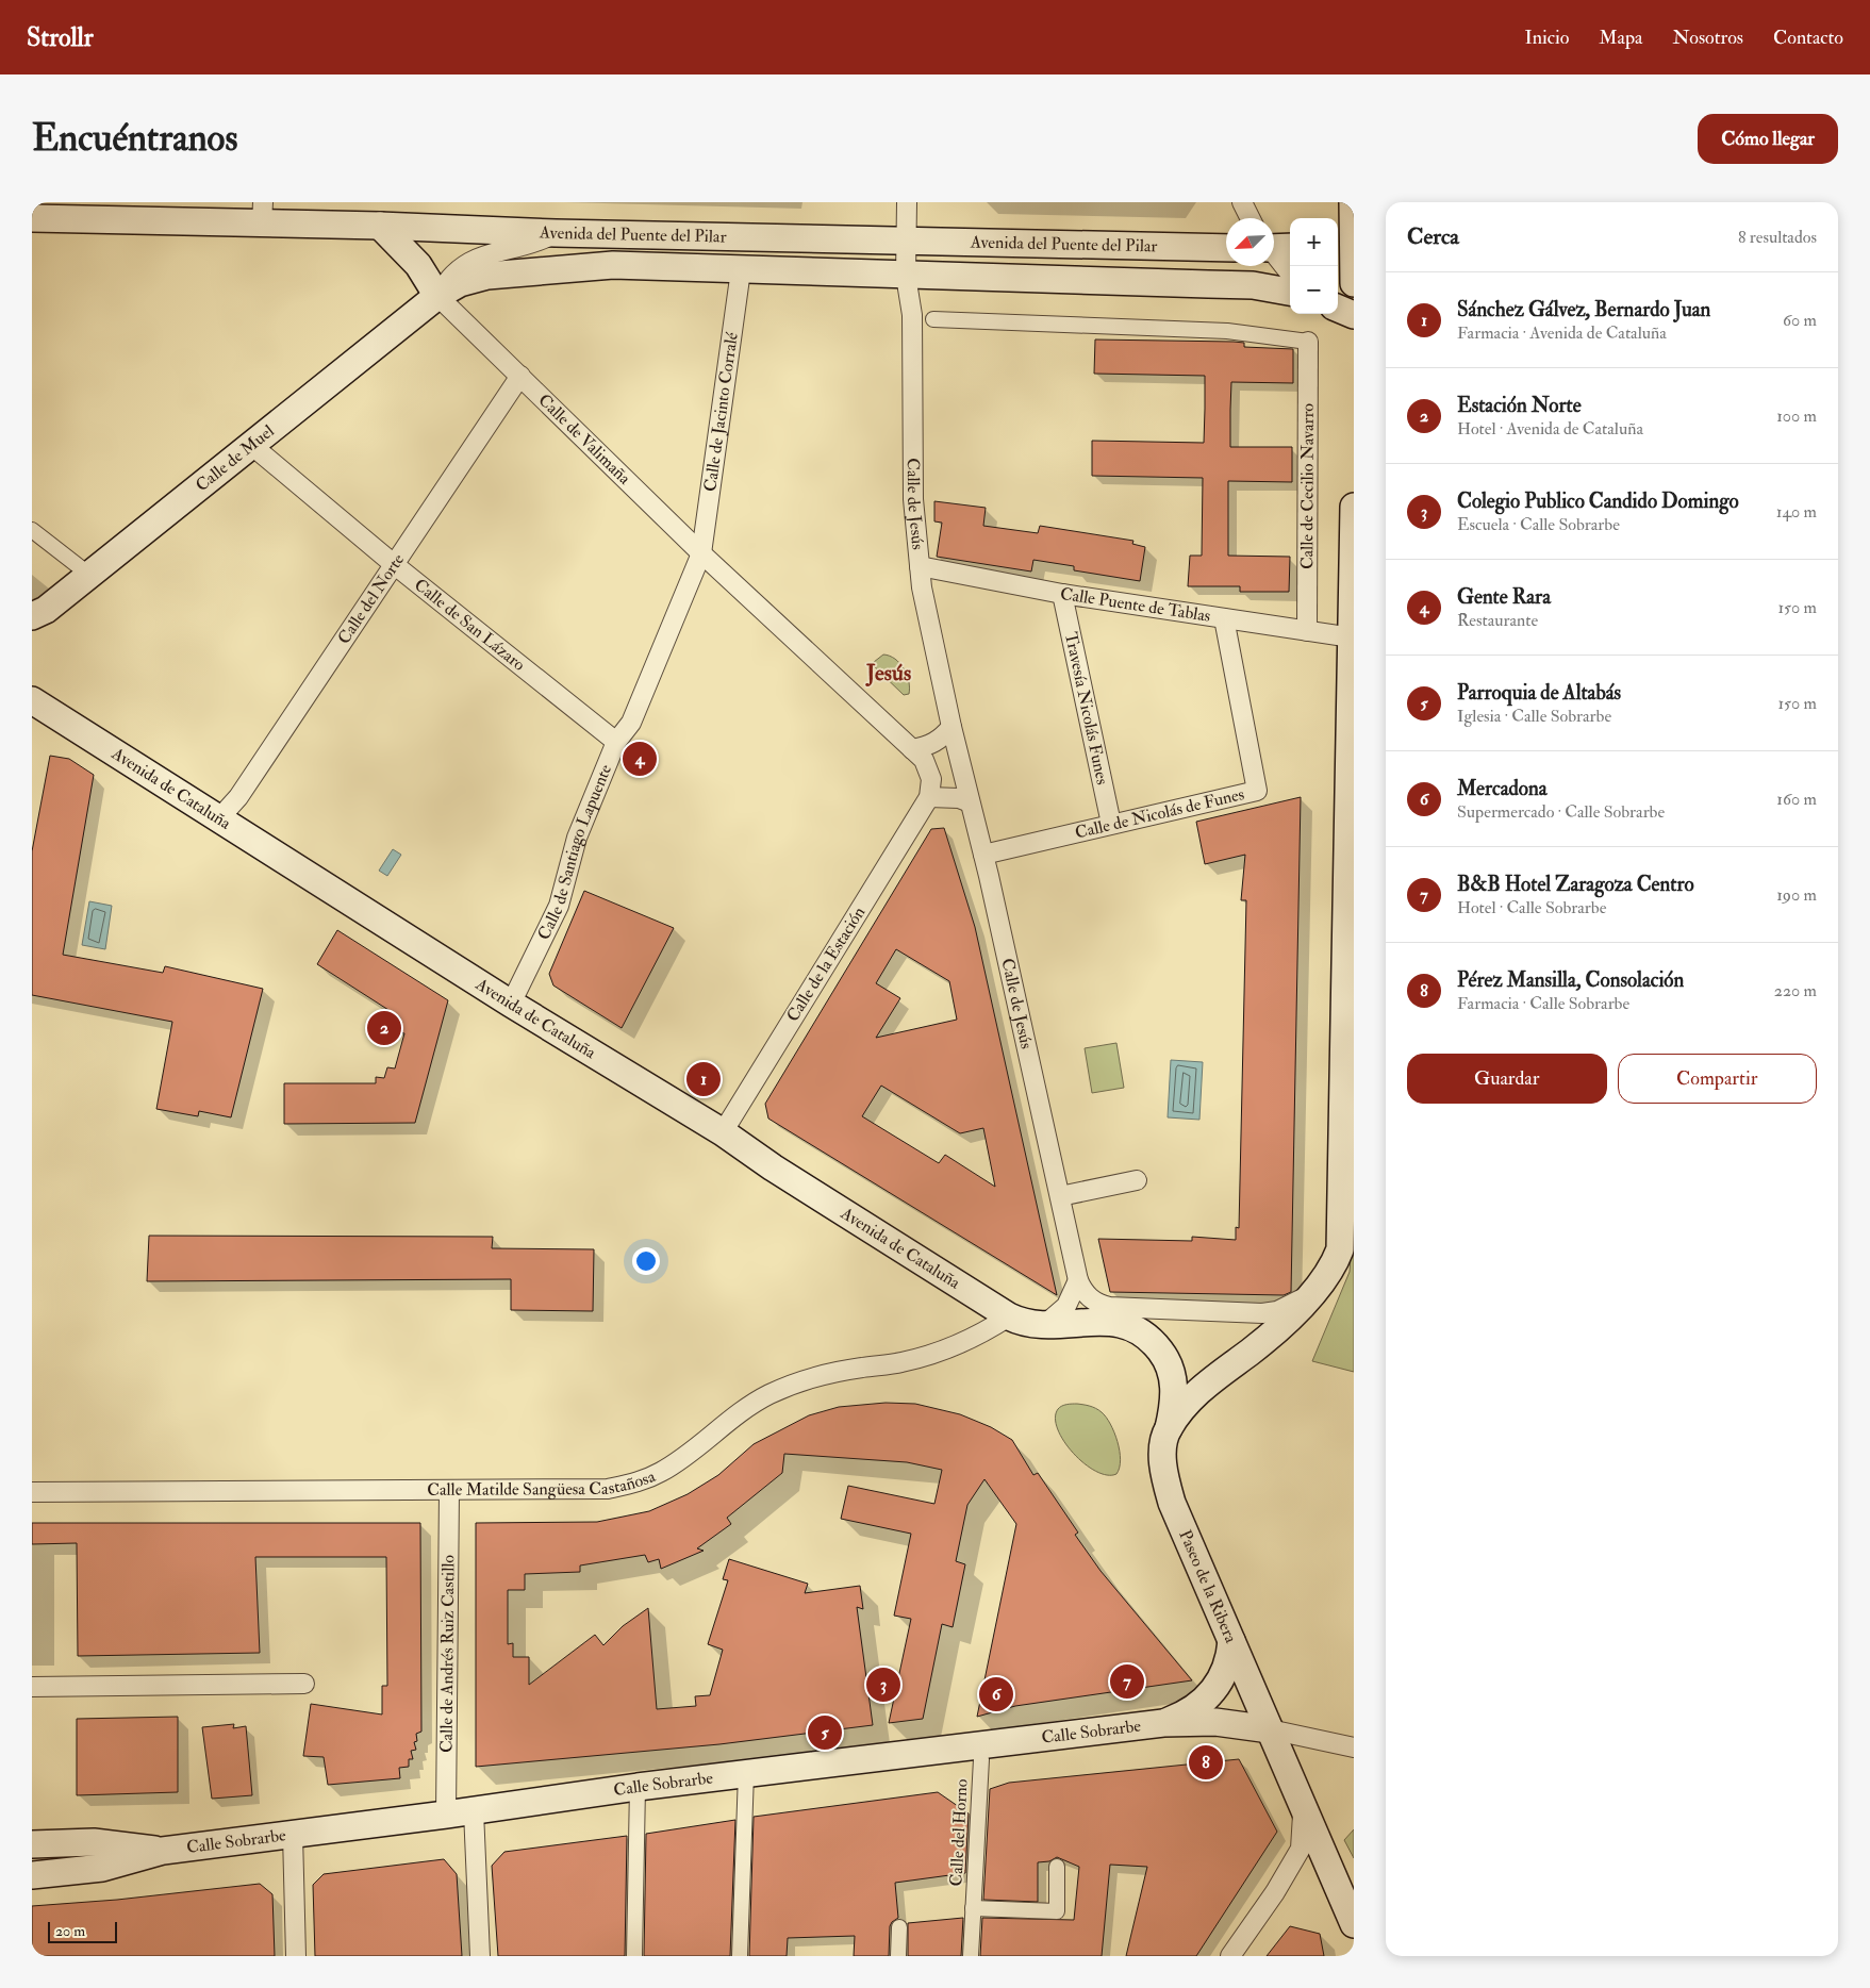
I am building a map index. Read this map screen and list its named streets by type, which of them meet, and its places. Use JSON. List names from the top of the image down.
{
  "streets": {
    "main road": [
      "Avenida del Puente del Pilar",
      "Calle de Muel",
      "Avenida de Cataluña",
      "Paseo de la Ribera",
      "Calle Sobrarbe"
    ],
    "street": [
      "Calle de Jacinto Corralé",
      "Calle de Valimaña",
      "Calle de Cecilio Navarro",
      "Calle de Jesús",
      "Calle del Norte",
      "Calle Puente de Tablas",
      "Calle de San Lázaro",
      "Travesía Nicolás Funes",
      "Calle de Nicolás de Funes",
      "Calle de Santiago Lapuente",
      "Calle de la Estación",
      "Calle Matilde Sangüesa Castañosa",
      "Calle de Andrés Ruiz Castillo",
      "Calle del Horno"
    ]
  },
  "crossings": [
    ["Avenida del Puente del Pilar", "Calle de Jacinto Corralé"],
    ["Avenida del Puente del Pilar", "Calle de Valimaña"],
    ["Avenida del Puente del Pilar", "Calle de Muel"],
    ["Avenida del Puente del Pilar", "Calle de Jesús"],
    ["Calle de Jacinto Corralé", "Calle de Valimaña"],
    ["Calle de Jacinto Corralé", "Calle de Santiago Lapuente"],
    ["Calle de Valimaña", "Calle de Muel"],
    ["Calle de Valimaña", "Calle del Norte"],
    ["Calle de Valimaña", "Calle de Santiago Lapuente"],
    ["Calle de Muel", "Calle de San Lázaro"],
    ["Calle de Cecilio Navarro", "Calle Puente de Tablas"],
    ["Calle de Jesús", "Calle Puente de Tablas"],
    ["Calle de Jesús", "Calle de Nicolás de Funes"],
    ["Calle de Jesús", "Paseo de la Ribera"],
    ["Calle del Norte", "Calle de San Lázaro"],
    ["Calle del Norte", "Avenida de Cataluña"],
    ["Calle Puente de Tablas", "Travesía Nicolás Funes"],
    ["Calle Puente de Tablas", "Calle de Nicolás de Funes"],
    ["Calle Puente de Tablas", "Paseo de la Ribera"],
    ["Calle de San Lázaro", "Calle de Santiago Lapuente"],
    ["Travesía Nicolás Funes", "Calle de Nicolás de Funes"],
    ["Avenida de Cataluña", "Calle de Santiago Lapuente"],
    ["Avenida de Cataluña", "Calle de la Estación"],
    ["Avenida de Cataluña", "Calle Matilde Sangüesa Castañosa"],
    ["Avenida de Cataluña", "Paseo de la Ribera"],
    ["Calle Matilde Sangüesa Castañosa", "Calle de Andrés Ruiz Castillo"],
    ["Paseo de la Ribera", "Calle Sobrarbe"],
    ["Calle de Andrés Ruiz Castillo", "Calle Sobrarbe"]
  ],
  "districts": ["Jesús"],
  "scale_bar": "20 m",
  "north": "bottom left",
  "page": {
    "header": "Strollr",
    "nav": [
      "Inicio",
      "Mapa",
      "Nosotros",
      "Contacto"
    ],
    "buttons": [
      "Cómo llegar",
      ["Guardar", "Compartir"]
    ],
    "title": "Encuéntranos",
    "heading": ["Cerca", "8 resultados"],
    "map_buttons": ["+", "−"],
    "list": [
      {
        "mark": "1",
        "name": "Sánchez Gálvez, Bernardo Juan",
        "note": "Farmacia · Avenida de Cataluña",
        "value": "60 m"
      },
      {
        "mark": "2",
        "name": "Estación Norte",
        "note": "Hotel · Avenida de Cataluña",
        "value": "100 m"
      },
      {
        "mark": "3",
        "name": "Colegio Publico Candido Domingo",
        "note": "Escuela · Calle Sobrarbe",
        "value": "140 m"
      },
      {
        "mark": "4",
        "name": "Gente Rara",
        "note": "Restaurante",
        "value": "150 m"
      },
      {
        "mark": "5",
        "name": "Parroquia de Altabás",
        "note": "Iglesia · Calle Sobrarbe",
        "value": "150 m"
      },
      {
        "mark": "6",
        "name": "Mercadona",
        "note": "Supermercado · Calle Sobrarbe",
        "value": "160 m"
      },
      {
        "mark": "7",
        "name": "B&B Hotel Zaragoza Centro",
        "note": "Hotel · Calle Sobrarbe",
        "value": "190 m"
      },
      {
        "mark": "8",
        "name": "Pérez Mansilla, Consolación",
        "note": "Farmacia · Calle Sobrarbe",
        "value": "220 m"
      }
    ],
    "pins": [
      "4",
      "2",
      "1",
      "7",
      "3",
      "6",
      "5",
      "8"
    ],
    "scale": "20 m"
  }
}
